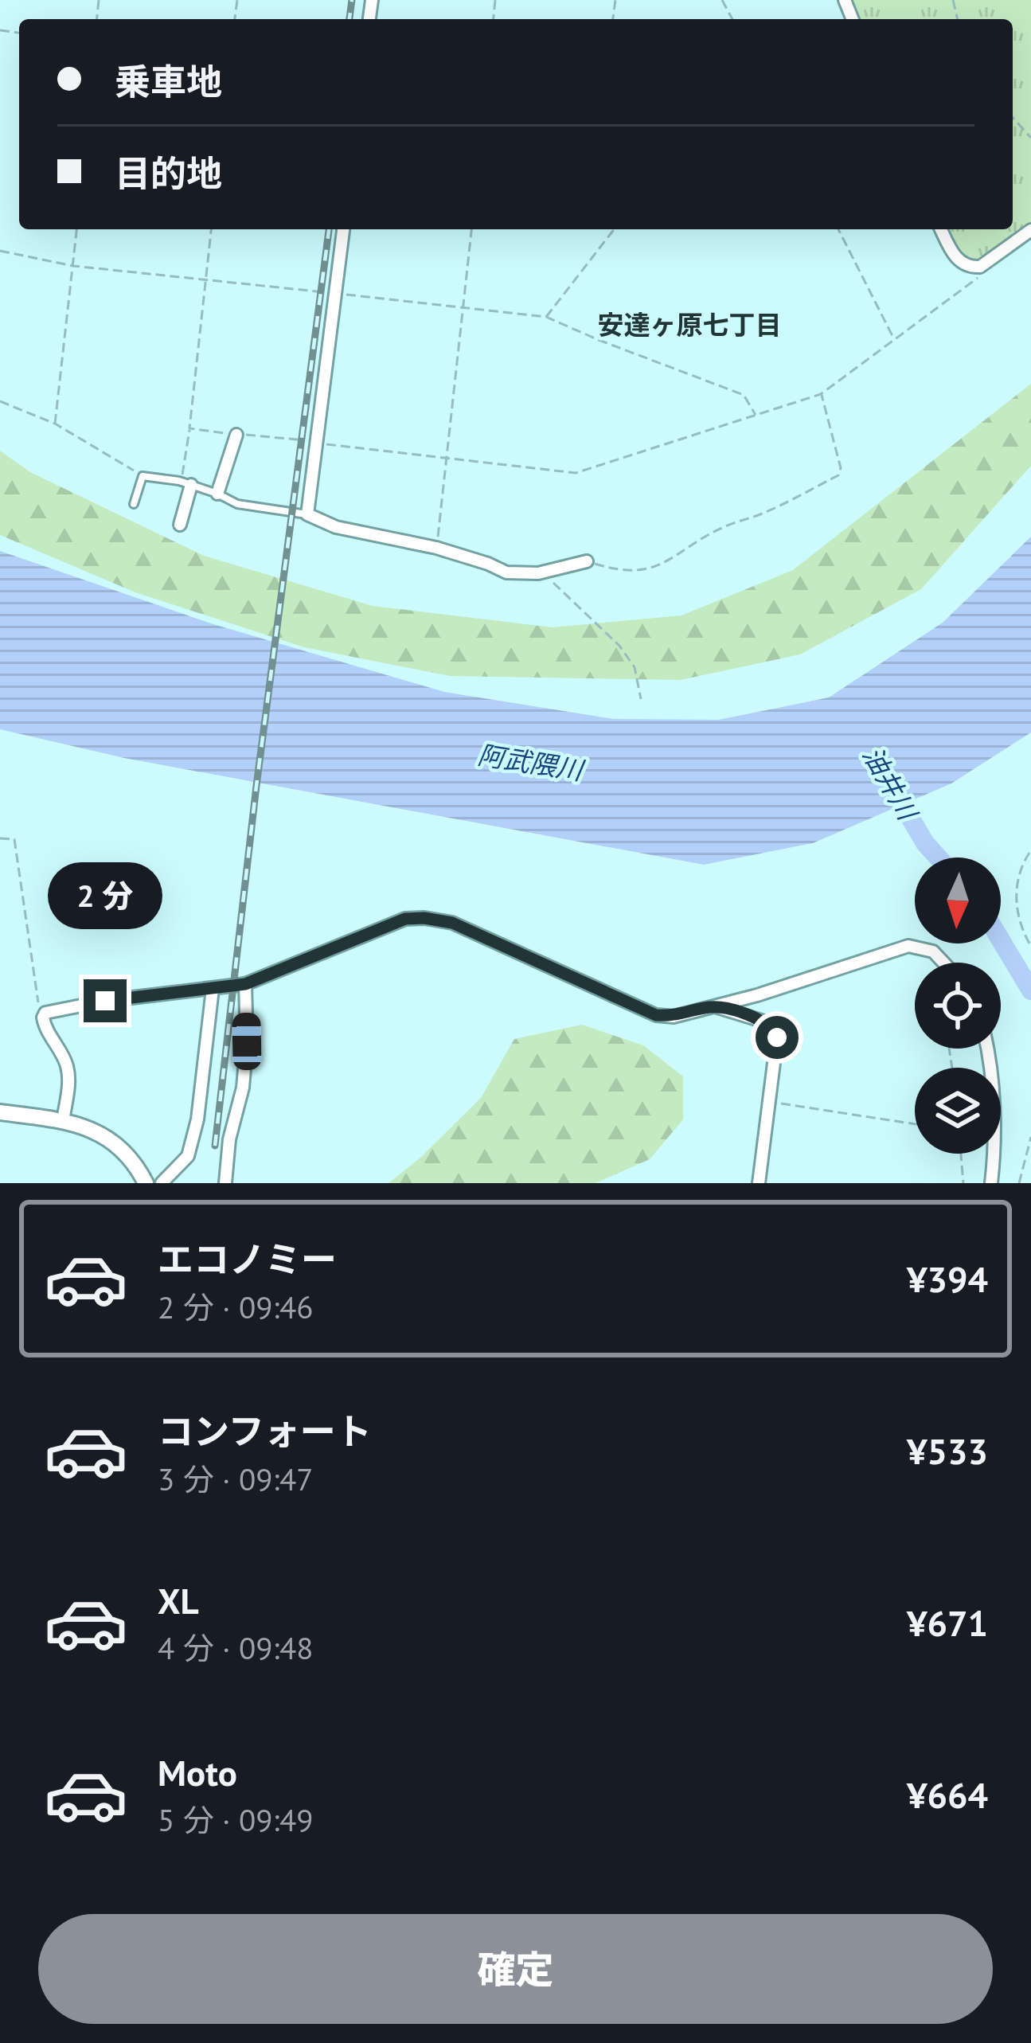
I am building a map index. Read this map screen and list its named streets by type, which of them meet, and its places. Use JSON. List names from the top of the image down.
{
  "districts": ["安達ヶ原七丁目"],
  "water": ["阿武隈川", "油井川"],
  "north": "bottom",
  "page": {
    "banner": ["乗車地", "目的地"],
    "bubble": "2 分",
    "list": [
      {
        "name": "エコノミー",
        "note": "2 分 · 09:46",
        "value": "¥394"
      },
      {
        "name": "コンフォート",
        "note": "3 分 · 09:47",
        "value": "¥533"
      },
      {
        "name": "XL",
        "note": "4 分 · 09:48",
        "value": "¥671"
      },
      {
        "name": "Moto",
        "note": "5 分 · 09:49",
        "value": "¥664"
      }
    ],
    "buttons": "確定"
  }
}
